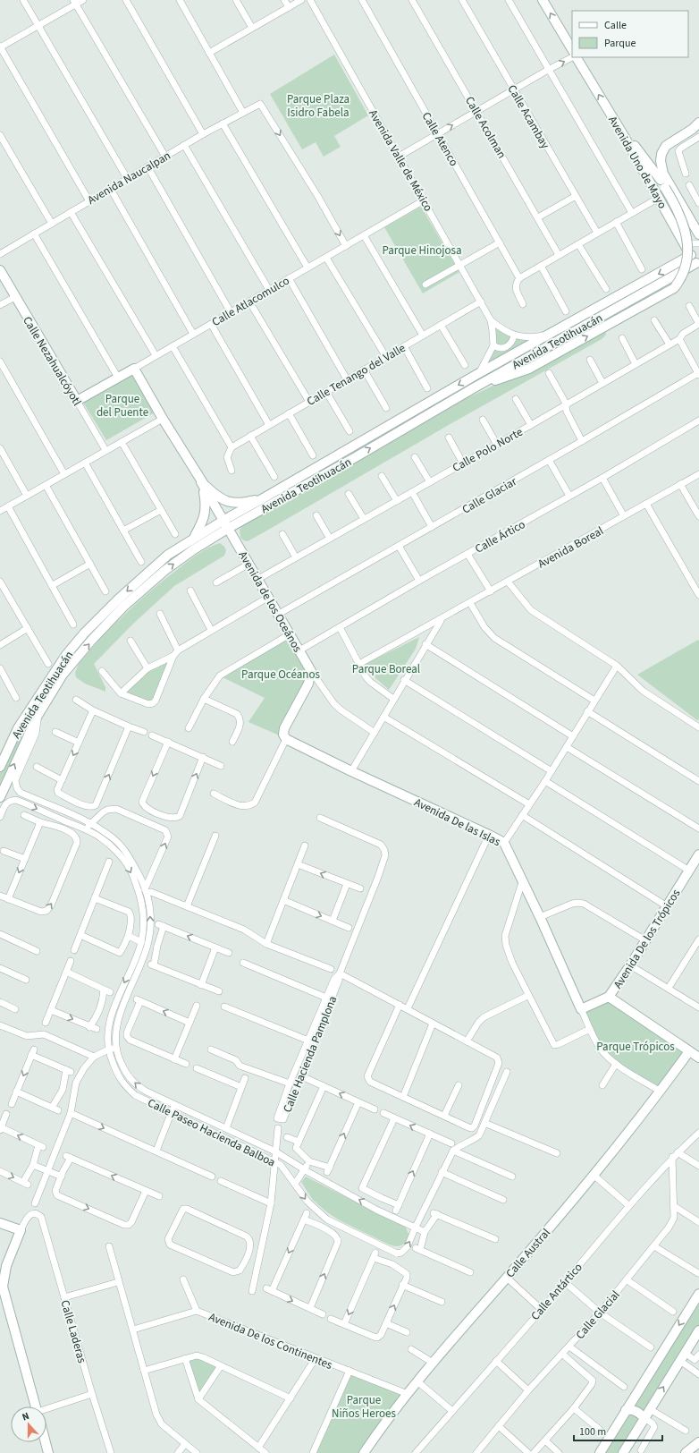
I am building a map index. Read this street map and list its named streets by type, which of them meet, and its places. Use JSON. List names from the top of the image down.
{
  "streets": {
    "street": [
      "Calle Acambay",
      "Calle Acolman",
      "Calle Atenco",
      "Avenida Valle de México",
      "Avenida Uno de Mayo",
      "Avenida Naucalpan",
      "Calle Atlacomulco",
      "Avenida Teotihuacán",
      "Calle Nezahualcóyotl",
      "Calle Tenango del Valle",
      "Calle Polo Norte",
      "Calle Glaciar",
      "Calle Ártico",
      "Avenida Boreal",
      "Avenida de los Oceános",
      "Avenida De las Islas",
      "Avenida De los Trópicos",
      "Calle Hacienda Pamplona",
      "Calle Paseo Hacienda Balboa",
      "Calle Austral",
      "Calle Antártico",
      "Calle Glacial",
      "Calle Laderas",
      "Avenida De los Continentes"
    ]
  },
  "crossings": [
    ["Avenida Valle de México", "Calle Atlacomulco"],
    ["Avenida Valle de México", "Avenida Teotihuacán"],
    ["Avenida Valle de México", "Calle Tenango del Valle"],
    ["Avenida Uno de Mayo", "Avenida Teotihuacán"],
    ["Avenida Naucalpan", "Calle Atlacomulco"],
    ["Calle Atlacomulco", "Calle Nezahualcóyotl"],
    ["Avenida Teotihuacán", "Avenida de los Oceános"],
    ["Calle Polo Norte", "Avenida de los Oceános"],
    ["Calle Glaciar", "Avenida de los Oceános"],
    ["Calle Ártico", "Avenida de los Oceános"],
    ["Avenida Boreal", "Avenida de los Oceános"],
    ["Avenida Boreal", "Avenida De las Islas"],
    ["Avenida De las Islas", "Avenida De los Trópicos"],
    ["Avenida De las Islas", "Calle Austral"],
    ["Calle Austral", "Avenida De los Continentes"],
    ["Calle Antártico", "Calle Glacial"]
  ],
  "parks": [
    "Parque Plaza Isidro Fabela",
    "Parque Hinojosa",
    "Parque del Puente",
    "Parque Boreal",
    "Parque Océanos",
    "Parque Trópicos",
    "Parque Niños Heroes"
  ],
  "legend": ["Calle", "Parque"],
  "scale_bar": "100 m",
  "north": "top"
}
